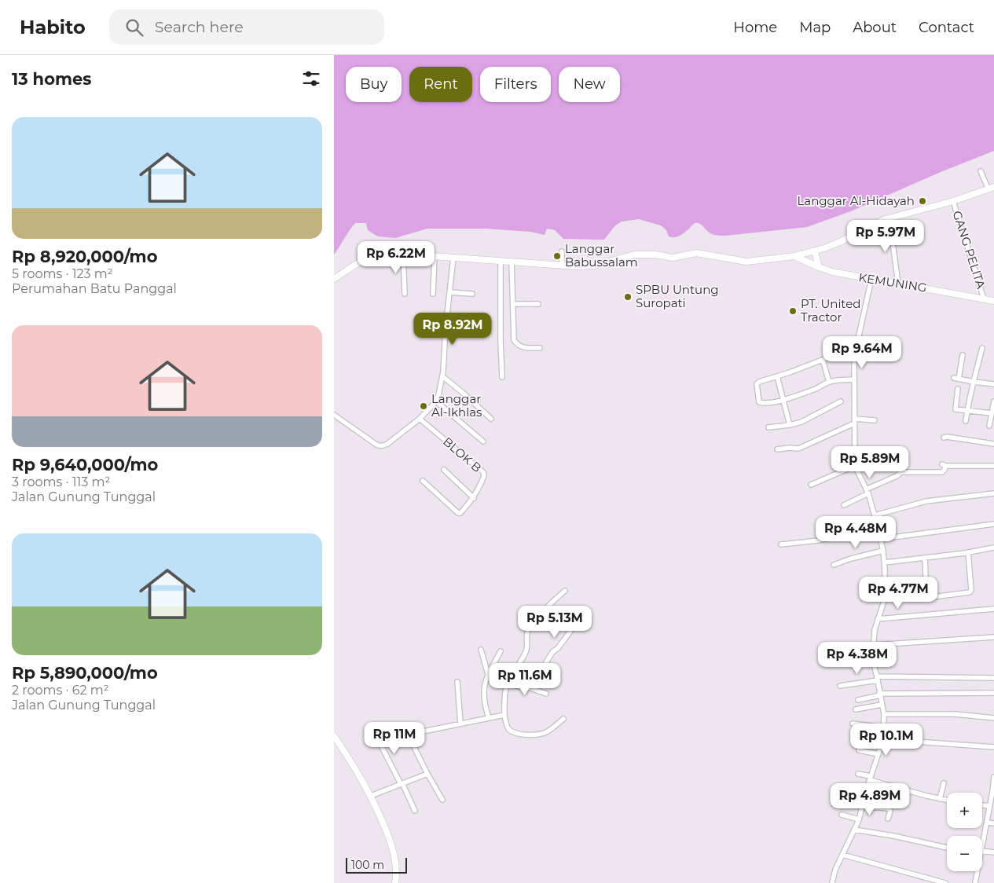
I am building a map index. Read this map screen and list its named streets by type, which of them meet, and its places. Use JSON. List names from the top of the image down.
{
  "streets": {
    "main road": ["KEMUNING"],
    "street": ["GANG PELITA", "BLOK B"]
  },
  "crossings": [
    ["GANG PELITA", "KEMUNING"]
  ],
  "places": [
    "Langgar Al-Hidayah",
    "Langgar Babussalam",
    "SPBU Untung Suropati",
    "PT. United Tractor",
    "Langgar Al-Ikhlas"
  ],
  "scale_bar": "100 m",
  "page": {
    "header": "Habito",
    "search": "Search here",
    "nav": [
      "Home",
      "Map",
      "About",
      "Contact"
    ],
    "heading": "13 homes",
    "chip": [
      "Buy",
      "Rent",
      "Filters",
      "New"
    ],
    "list": [
      {
        "name": "Rp 8,920,000/mo",
        "note": "5 rooms · 123 m² · Perumahan Batu Panggal"
      },
      {
        "name": "Rp 9,640,000/mo",
        "note": "3 rooms · 113 m² · Jalan Gunung Tunggal"
      },
      {
        "name": "Rp 5,890,000/mo",
        "note": "2 rooms · 62 m² · Jalan Gunung Tunggal"
      }
    ],
    "price": [
      "Rp 5.97M",
      "Rp 6.22M",
      "Rp 8.92M",
      "Rp 9.64M",
      "Rp 5.89M",
      "Rp 4.48M",
      "Rp 4.77M",
      "Rp 5.13M",
      "Rp 4.38M",
      "Rp 11.6M",
      "Rp 11M",
      "Rp 10.1M",
      "Rp 4.89M"
    ],
    "map_buttons": ["+", "−"],
    "scale": "100 m"
  }
}
